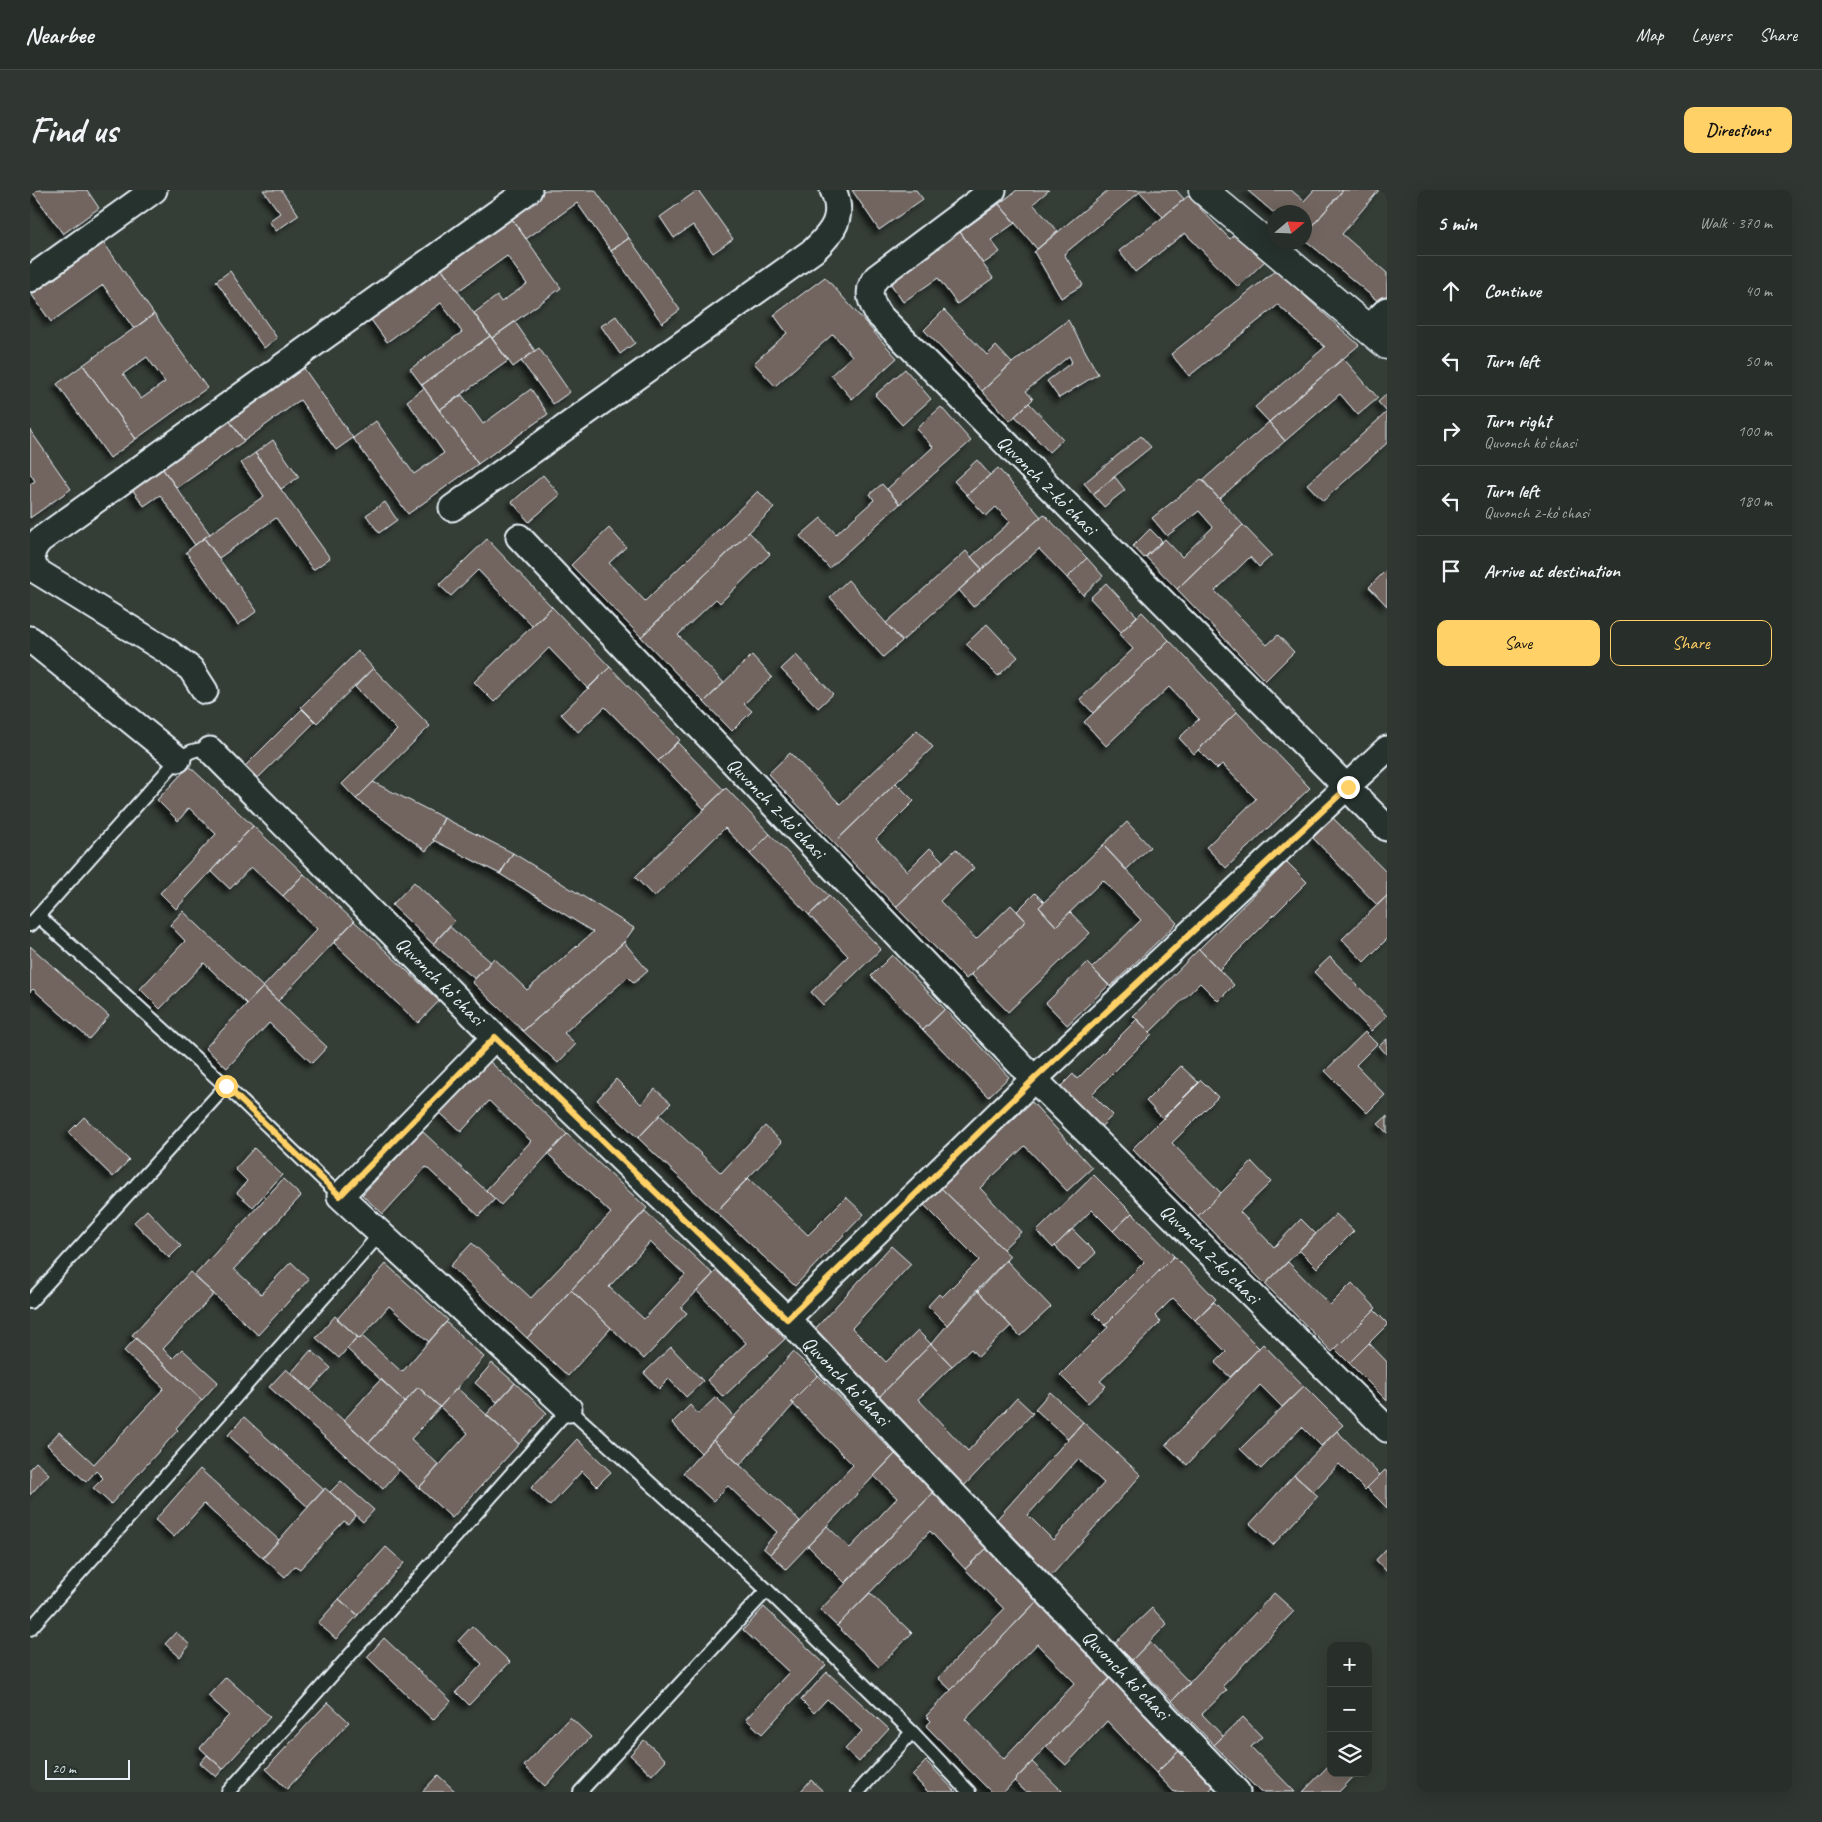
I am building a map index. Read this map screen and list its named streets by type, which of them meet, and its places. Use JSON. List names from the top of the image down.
{
  "streets": {
    "street": ["Quvonch 2-koʻchasi", "Quvonch koʻchasi"]
  },
  "scale_bar": "20 m",
  "north": "right",
  "page": {
    "header": "Nearbee",
    "nav": ["Map", "Layers", "Share"],
    "buttons": [
      "Directions",
      ["Save", "Share"]
    ],
    "title": "Find us",
    "heading": ["5 min", "Walk · 370 m"],
    "list": [
      ["Continue", "40 m"],
      ["Turn left", "50 m"],
      ["Turn right", "Quvonch koʻchasi", "100 m"],
      ["Turn left", "Quvonch 2-koʻchasi", "180 m"],
      "Arrive at destination"
    ],
    "map_buttons": ["+", "−"],
    "scale": "20 m"
  }
}
